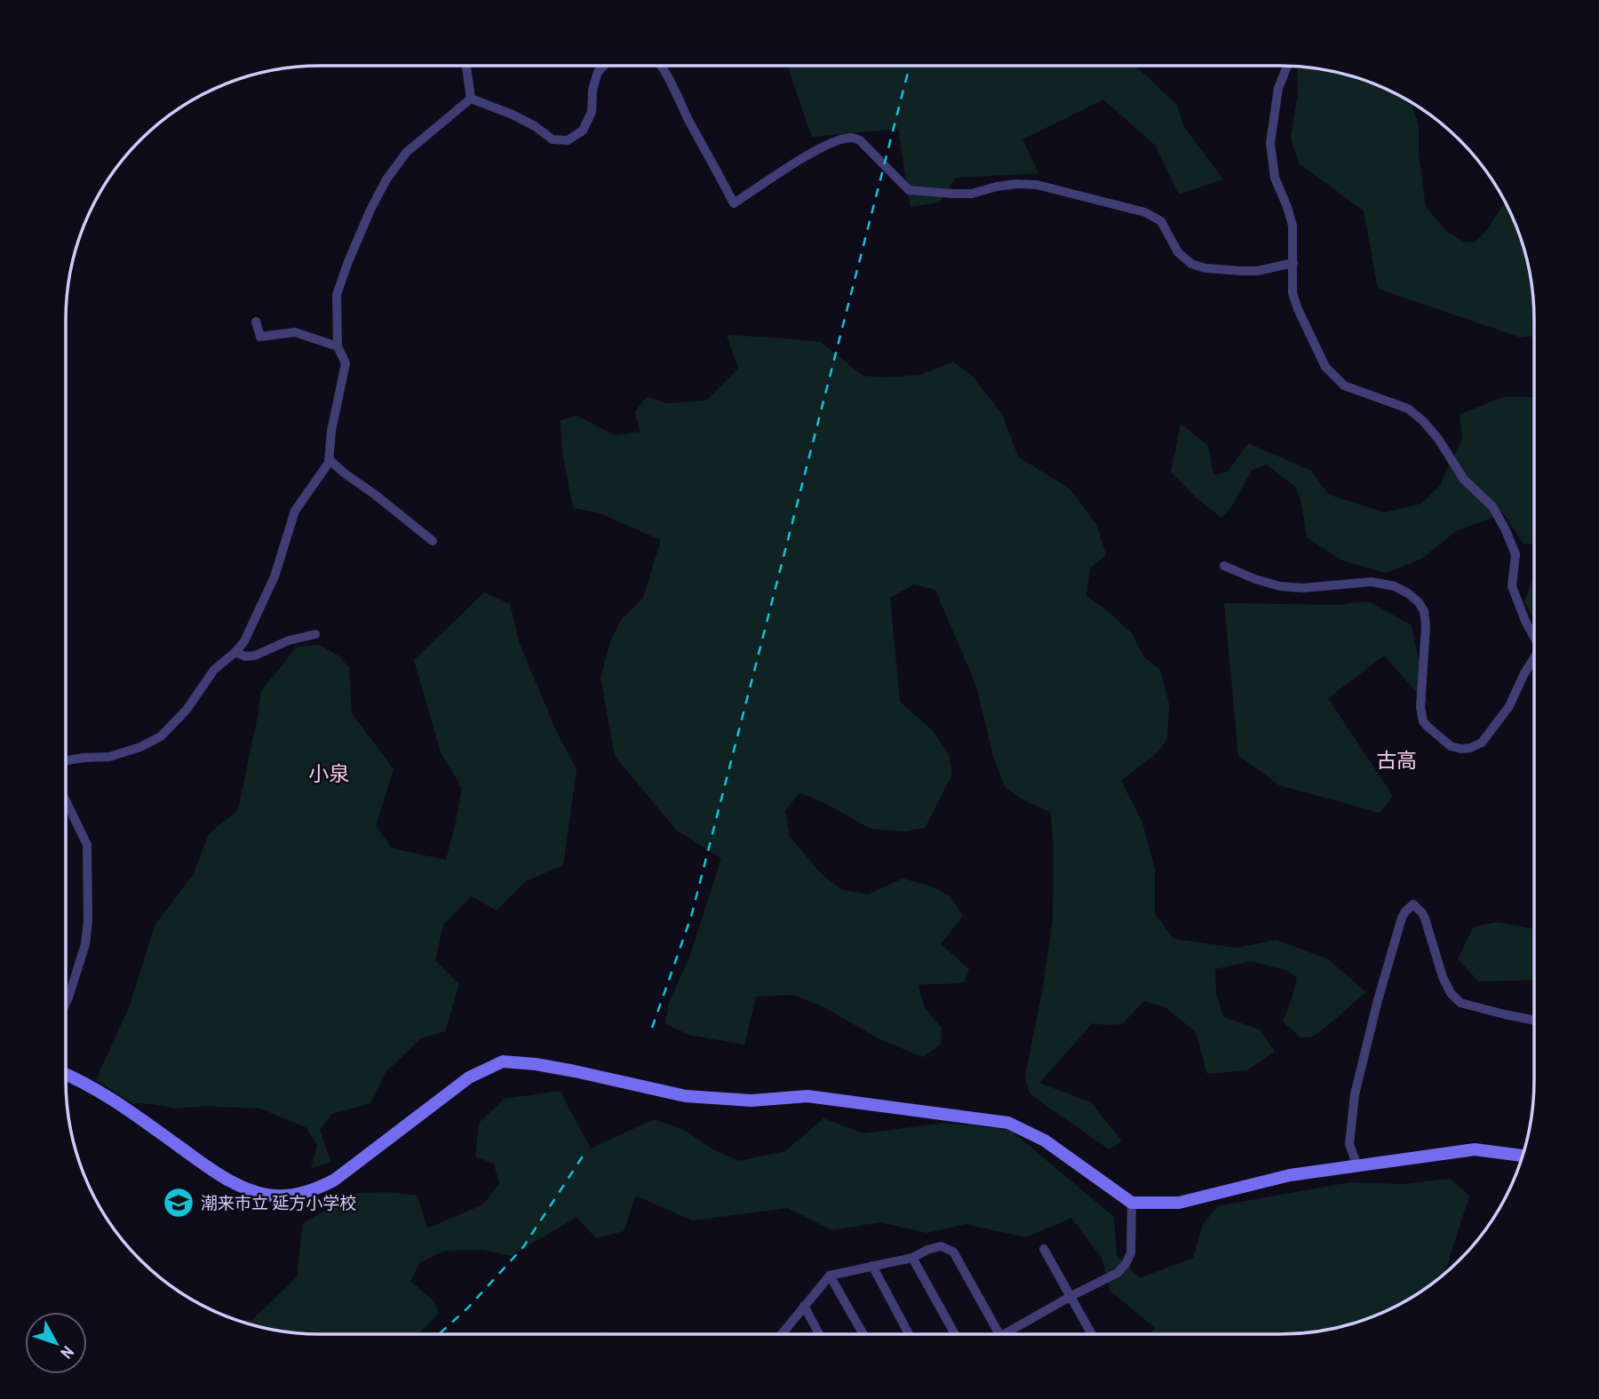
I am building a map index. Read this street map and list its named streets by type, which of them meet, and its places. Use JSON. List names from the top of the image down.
{
  "districts": ["古高", "小泉"],
  "places": {
    "school or university": ["潮来市立 延方小学校"]
  },
  "north": "bottom right"
}
